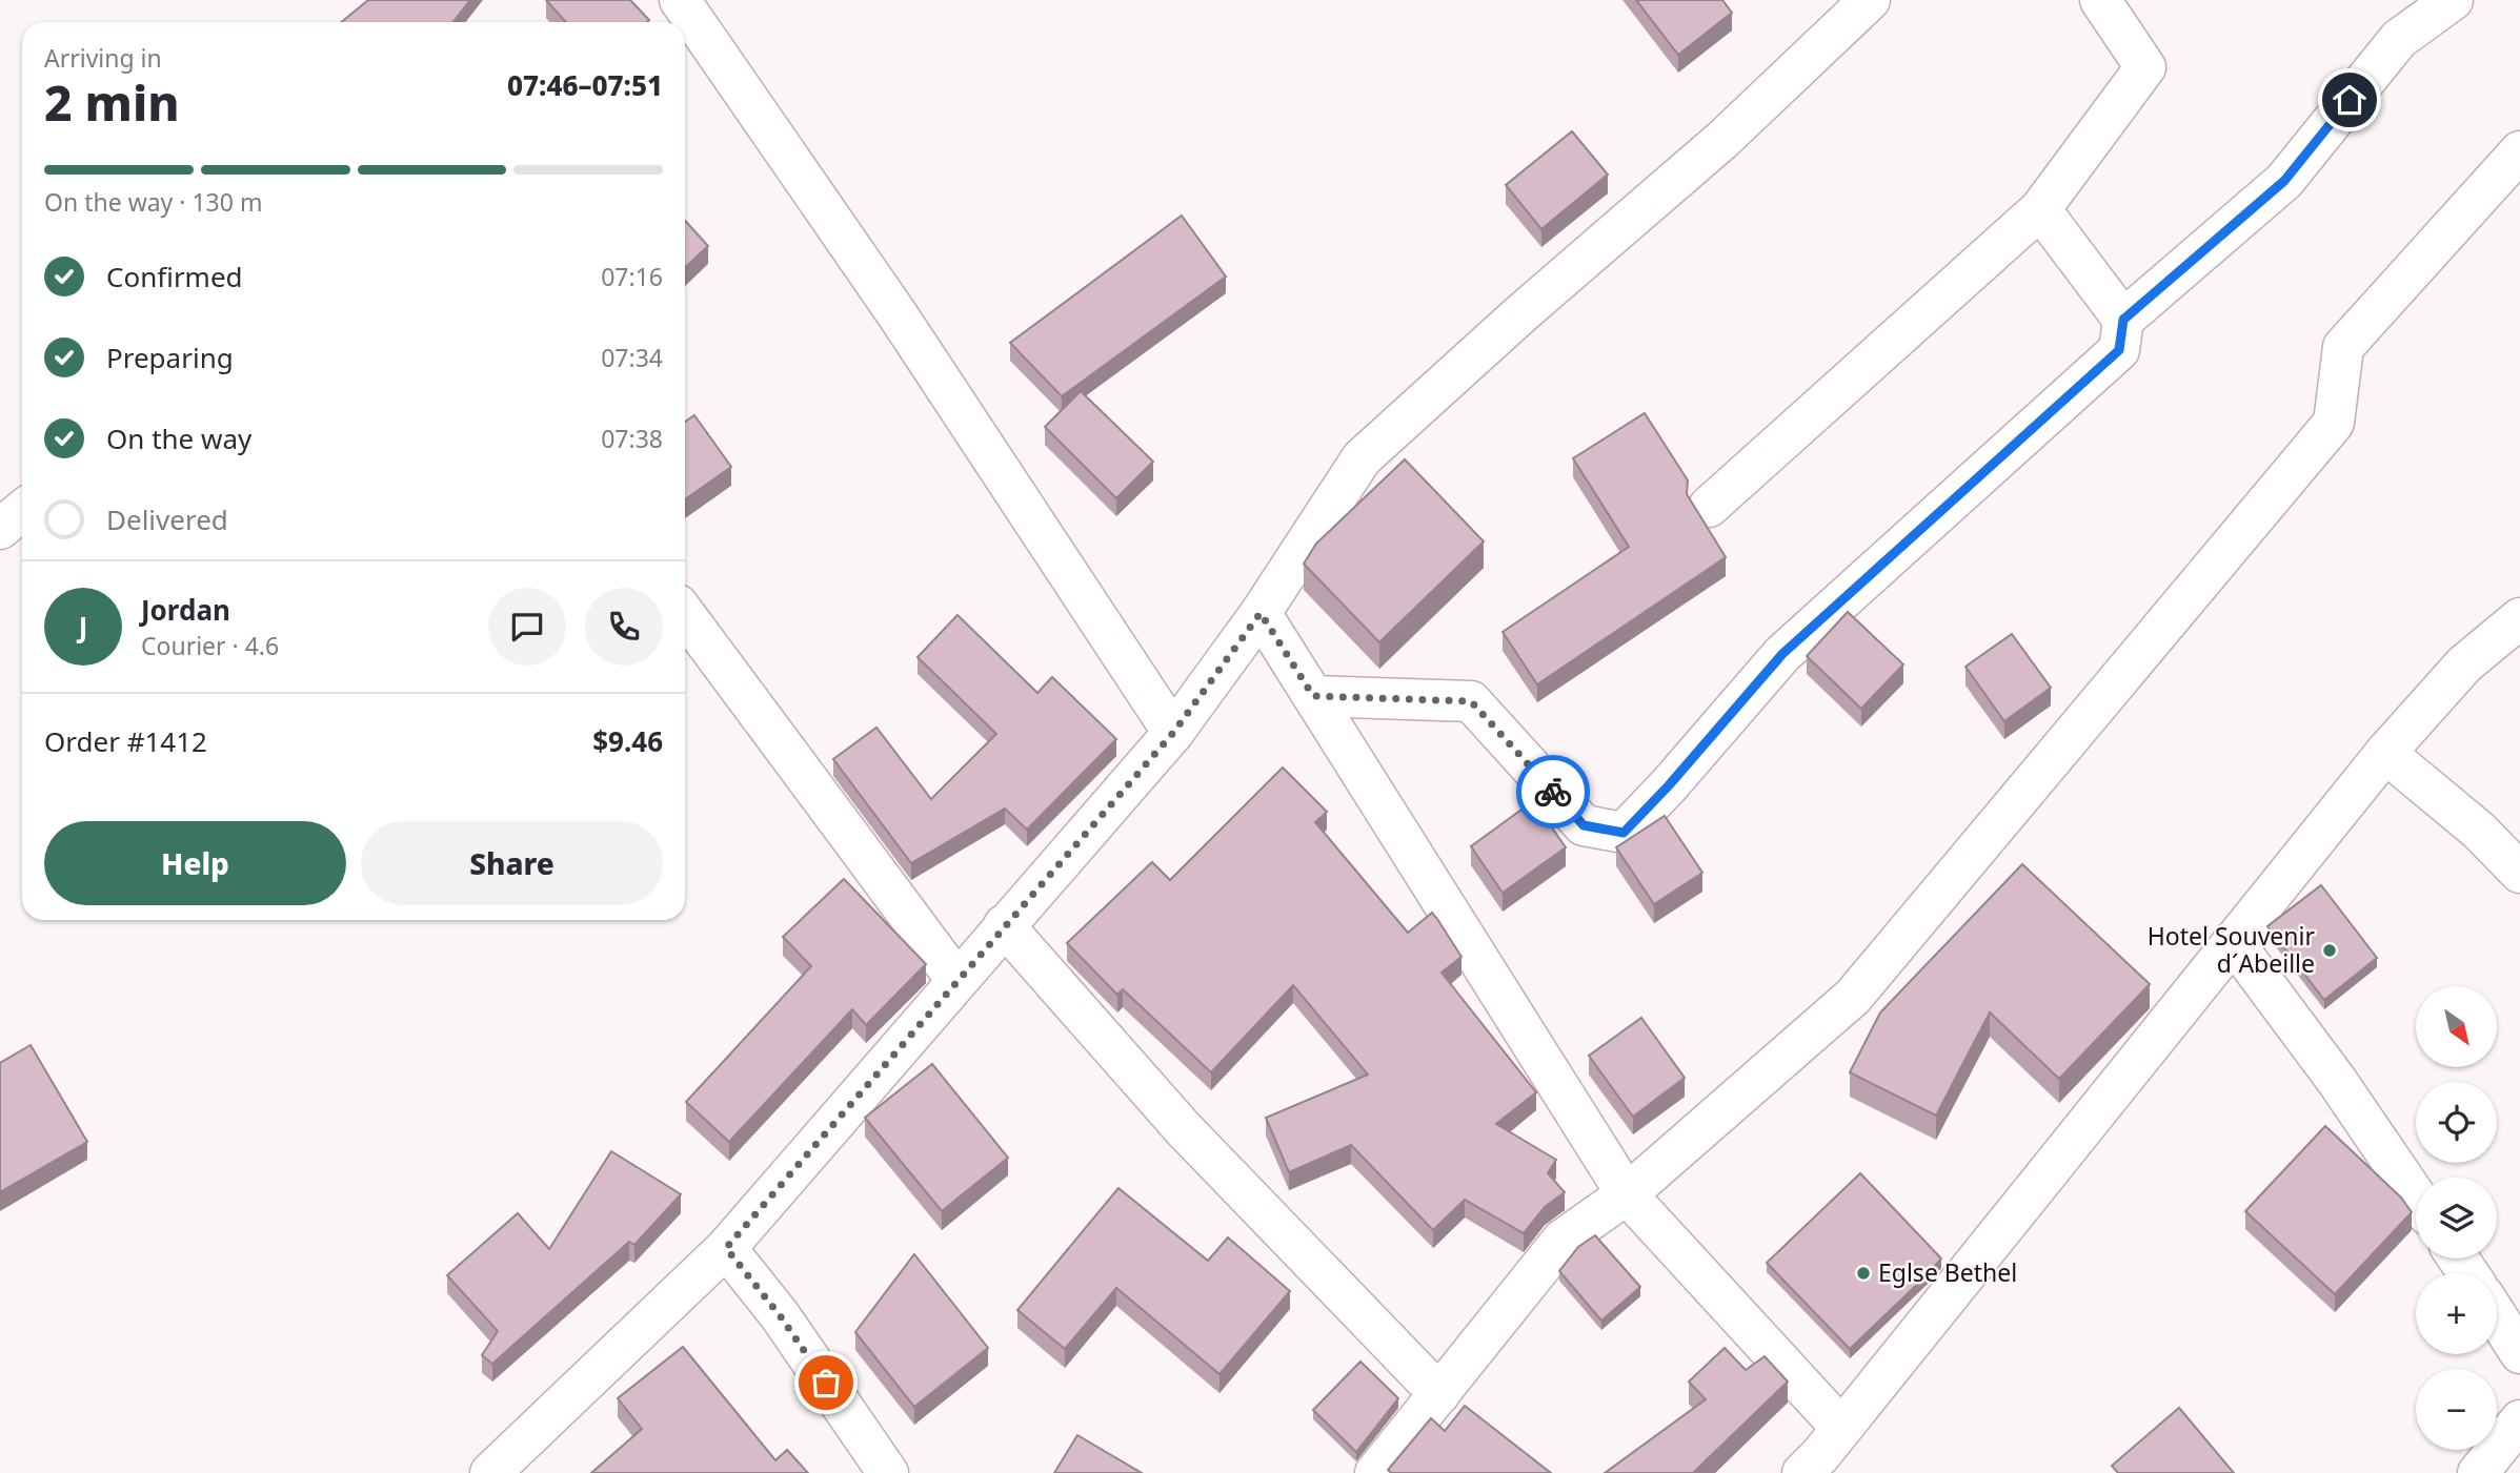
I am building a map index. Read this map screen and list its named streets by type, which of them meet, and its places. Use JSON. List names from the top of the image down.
{
  "places": ["Hotel Souvenir d´Abeille", "Eglse Bethel"],
  "north": "bottom right",
  "page": {
    "heading": ["2 min", "Arriving in", "07:46–07:51"],
    "panel": [
      "Jordan",
      "Courier · 4.6",
      "Order #1412",
      "$9.46"
    ],
    "bar": "On the way · 130 m",
    "list": [
      ["Confirmed", "07:16"],
      ["Preparing", "07:34"],
      ["On the way", "07:38"],
      "Delivered"
    ],
    "round": "J",
    "buttons": ["Help", "Share"],
    "map_buttons": ["+", "−"]
  }
}
